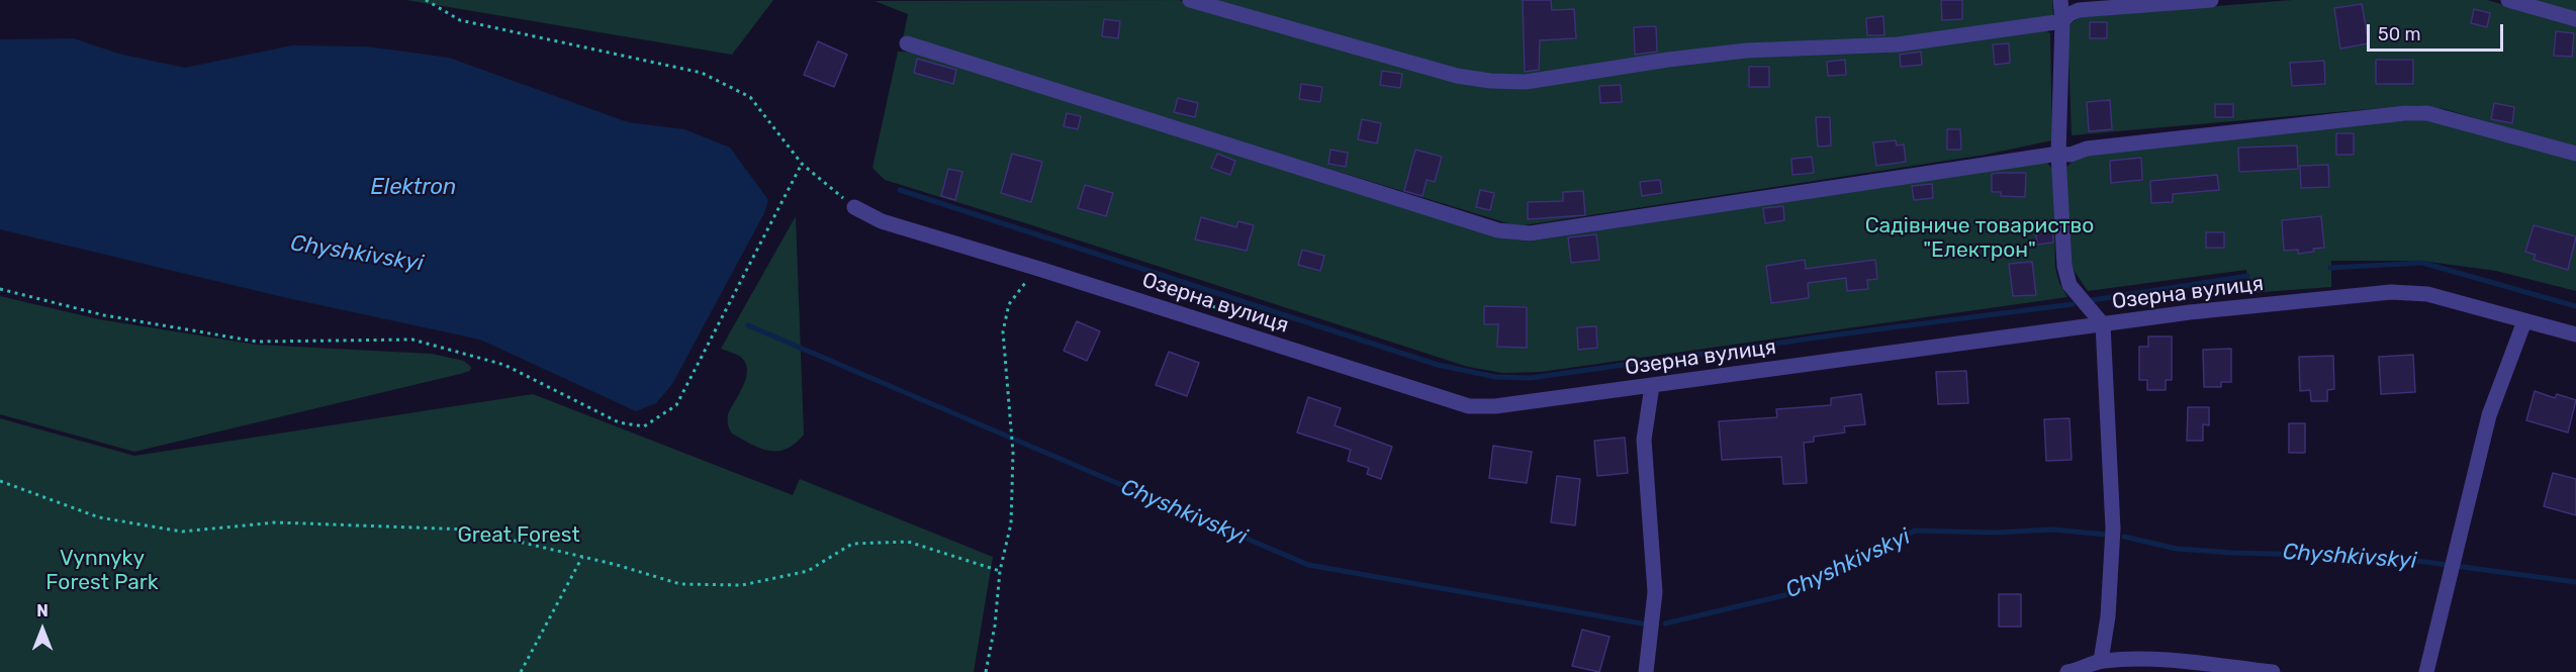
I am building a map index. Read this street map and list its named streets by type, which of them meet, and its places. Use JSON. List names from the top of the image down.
{
  "streets": {
    "street": ["Озерна вулиця"]
  },
  "water": ["Elektron", "Chyshkivskyi"],
  "parks": ["Садівниче товариство \"Електрон\"", "Great Forest", "Vynnyky Forest Park"],
  "scale_bar": "50 m",
  "north": "top"
}
